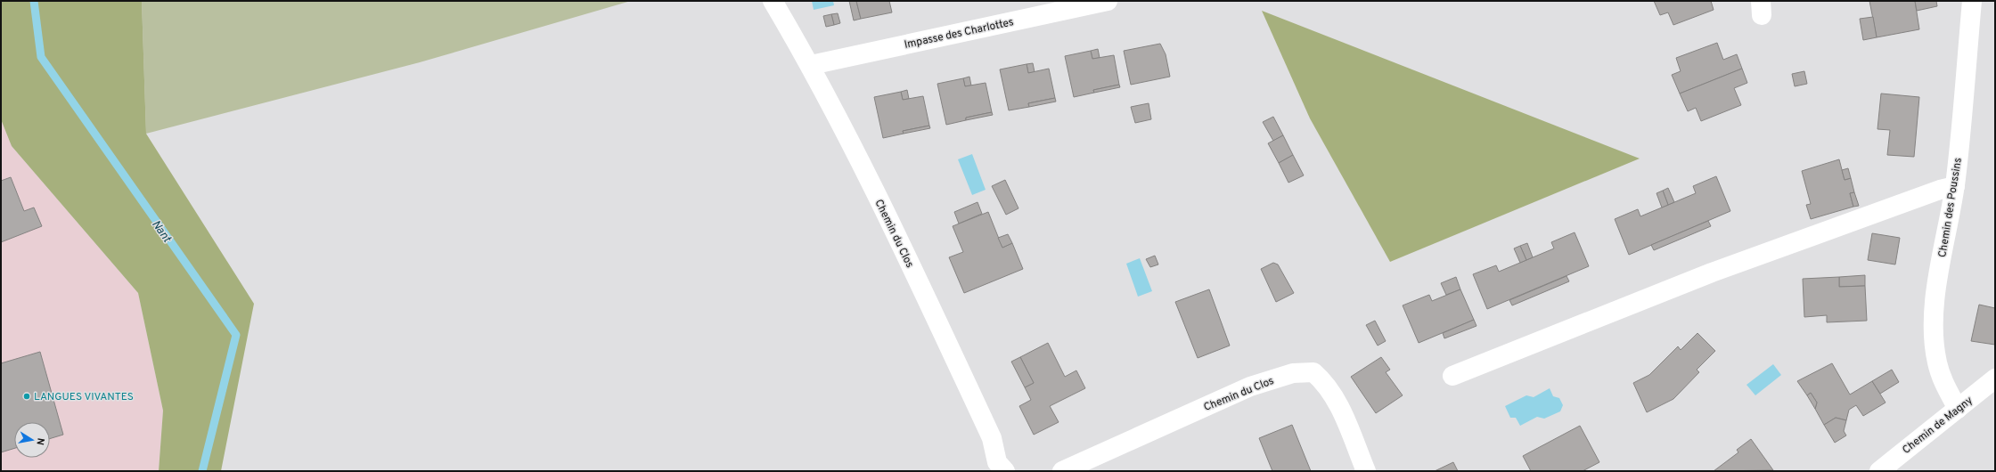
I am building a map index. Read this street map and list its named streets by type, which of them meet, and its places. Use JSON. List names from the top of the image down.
{
  "streets": {
    "street": [
      "Impasse des Charlottes",
      "Chemin des Poussins",
      "Chemin du Clos",
      "Chemin de Magny"
    ]
  },
  "crossings": [
    ["Impasse des Charlottes", "Chemin du Clos"],
    ["Chemin des Poussins", "Chemin de Magny"]
  ],
  "water": ["Nant"],
  "places": ["LANGUES VIVANTES"],
  "north": "right"
}
